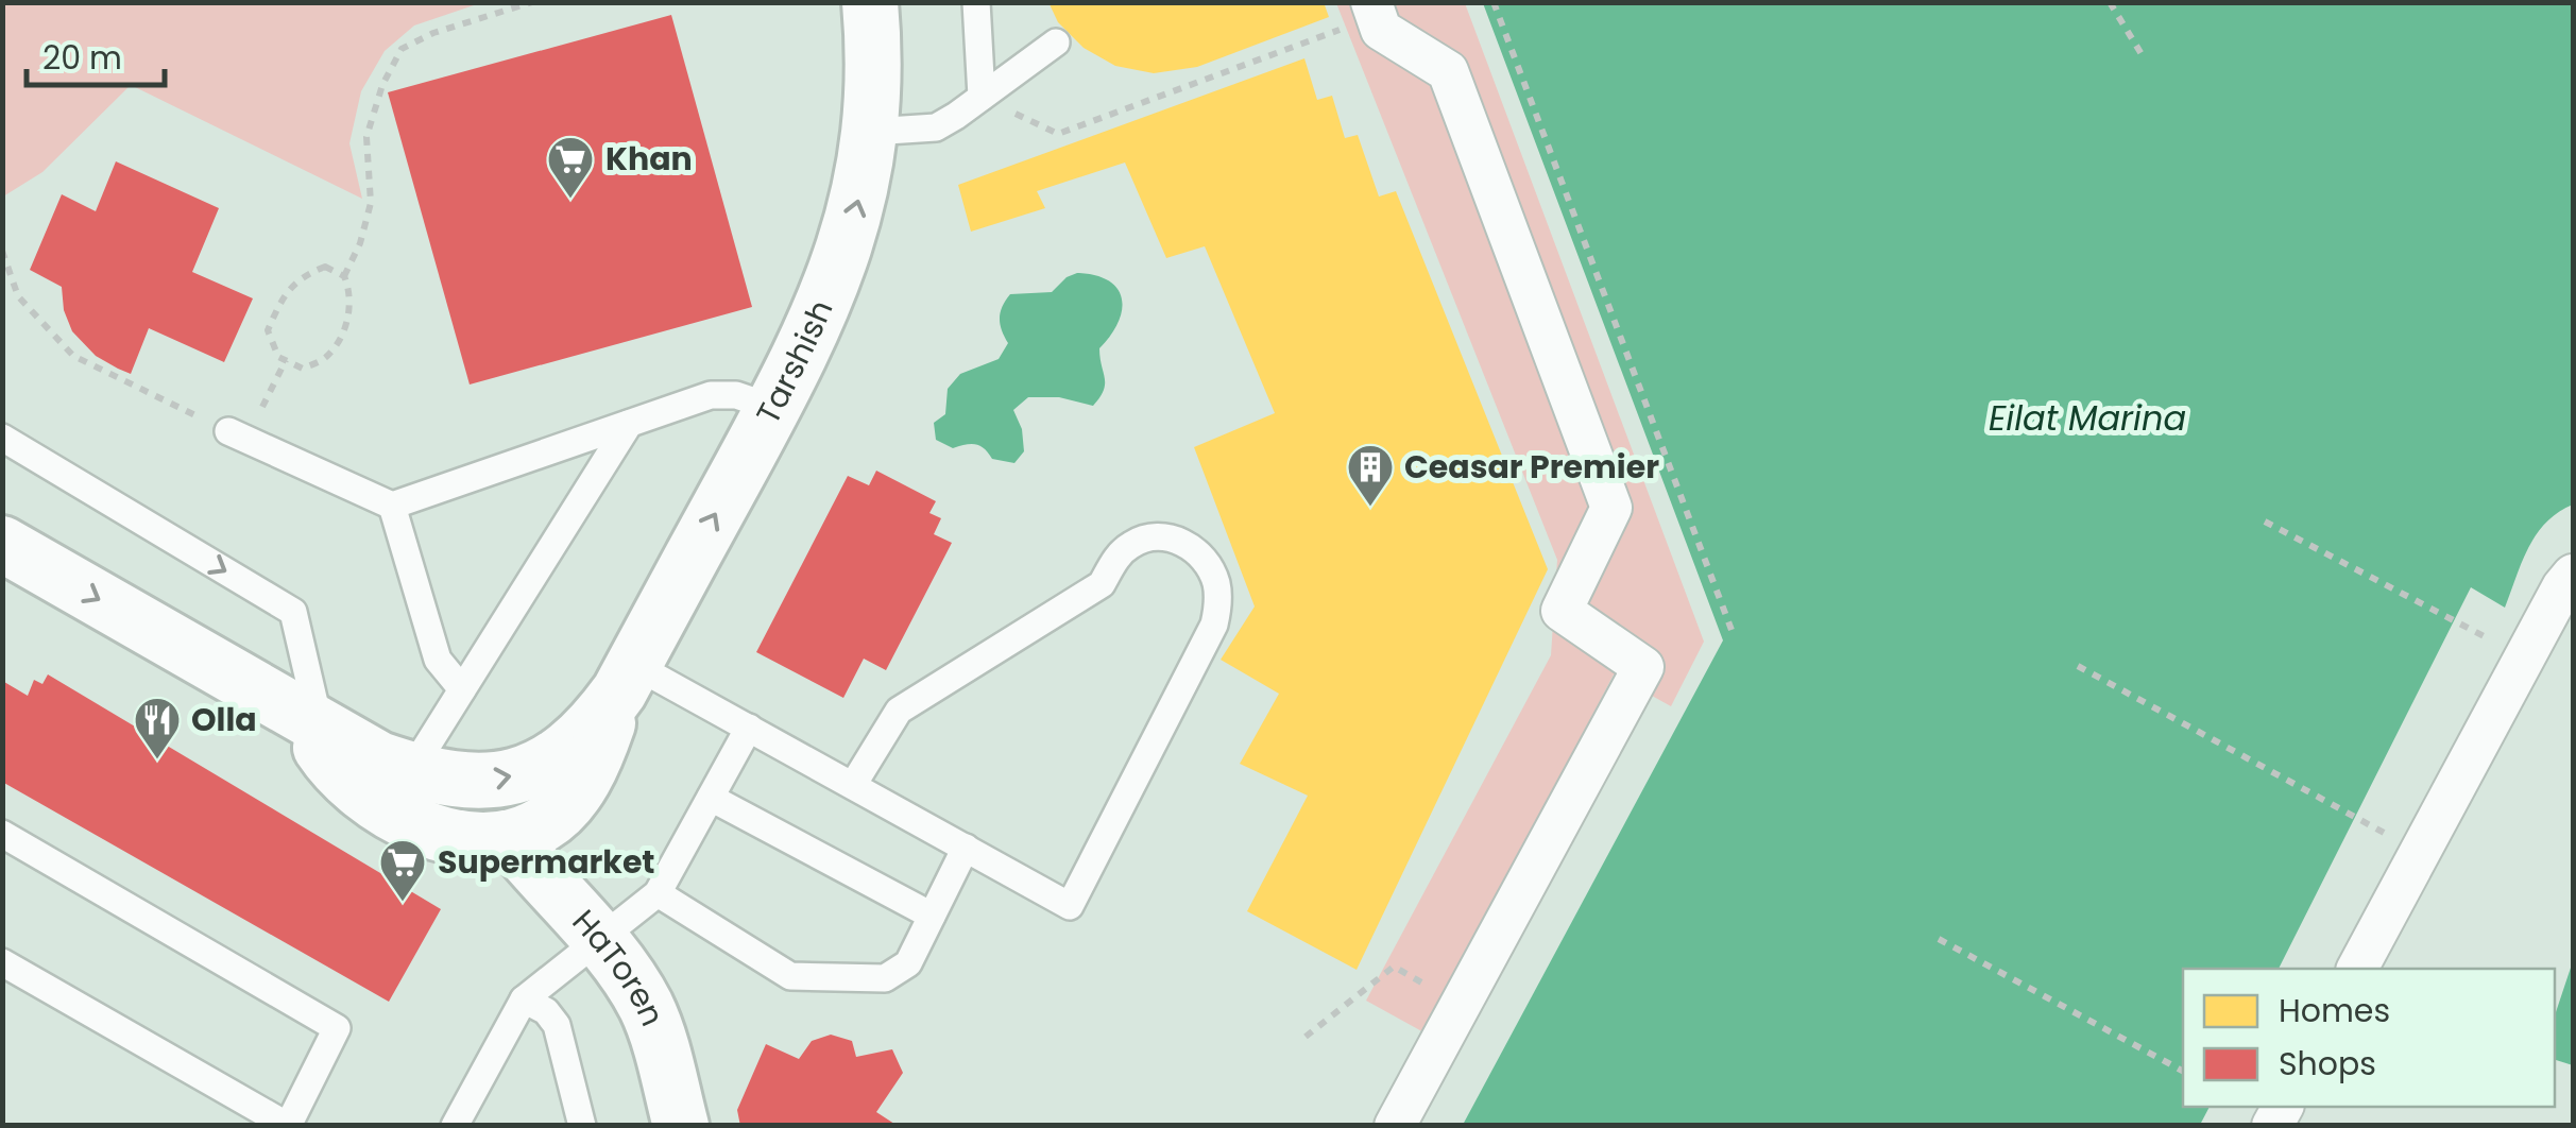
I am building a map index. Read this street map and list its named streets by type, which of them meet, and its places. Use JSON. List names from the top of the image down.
{
  "streets": {
    "street": ["Tarshish", "HaToren"]
  },
  "crossings": [
    ["Tarshish", "HaToren"]
  ],
  "water": ["Eilat Marina"],
  "places": {
    "supermarket": ["Khan", "Supermarket"],
    "building": ["Ceasar Premier"],
    "restaurant": ["Olla"]
  },
  "legend": ["Homes", "Shops"],
  "scale_bar": "20 m"
}
